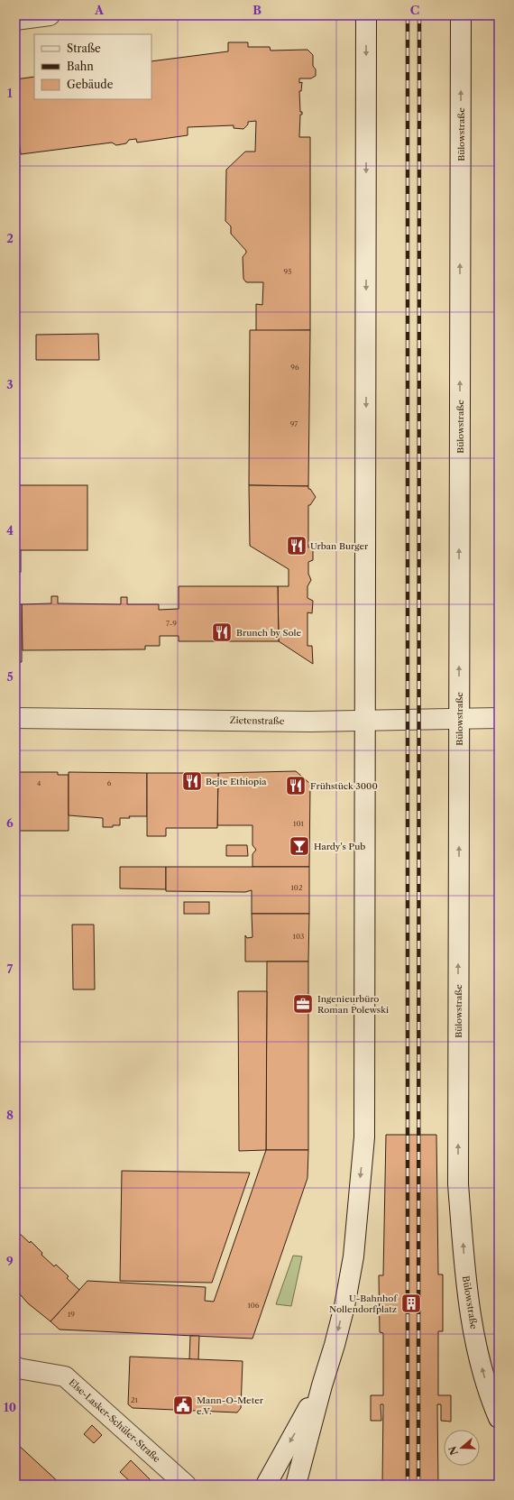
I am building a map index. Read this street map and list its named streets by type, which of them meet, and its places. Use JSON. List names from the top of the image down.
{
  "streets": {
    "main road": ["Bülowstraße", "Zietenstraße", "Else-Lasker-Schüler-Straße"]
  },
  "crossings": [
    ["Bülowstraße", "Zietenstraße"]
  ],
  "places": {
    "restaurant": [
      "Urban Burger",
      "Brunch by Sole",
      "Bejte Ethiopia",
      "Frühstück 3000"
    ],
    "bar": ["Hardy's Pub"],
    "office": ["Ingenieurbüro Roman Polewski"],
    "building": ["U-Bahnhof Nollendorfplatz"],
    "public building": ["Mann-O-Meter e.V."]
  },
  "house_numbers": [
    "95",
    "96",
    "97",
    "7-9",
    "4",
    "6",
    "101",
    "102",
    "103",
    "106",
    "19",
    "21"
  ],
  "legend": ["Straße", "Bahn", "Gebäude"],
  "north": "left",
  "grid": {
    "columns": ["A", "B", "C"],
    "rows": [
      "1",
      "2",
      "3",
      "4",
      "5",
      "6",
      "7",
      "8",
      "9",
      "10"
    ]
  }
}
